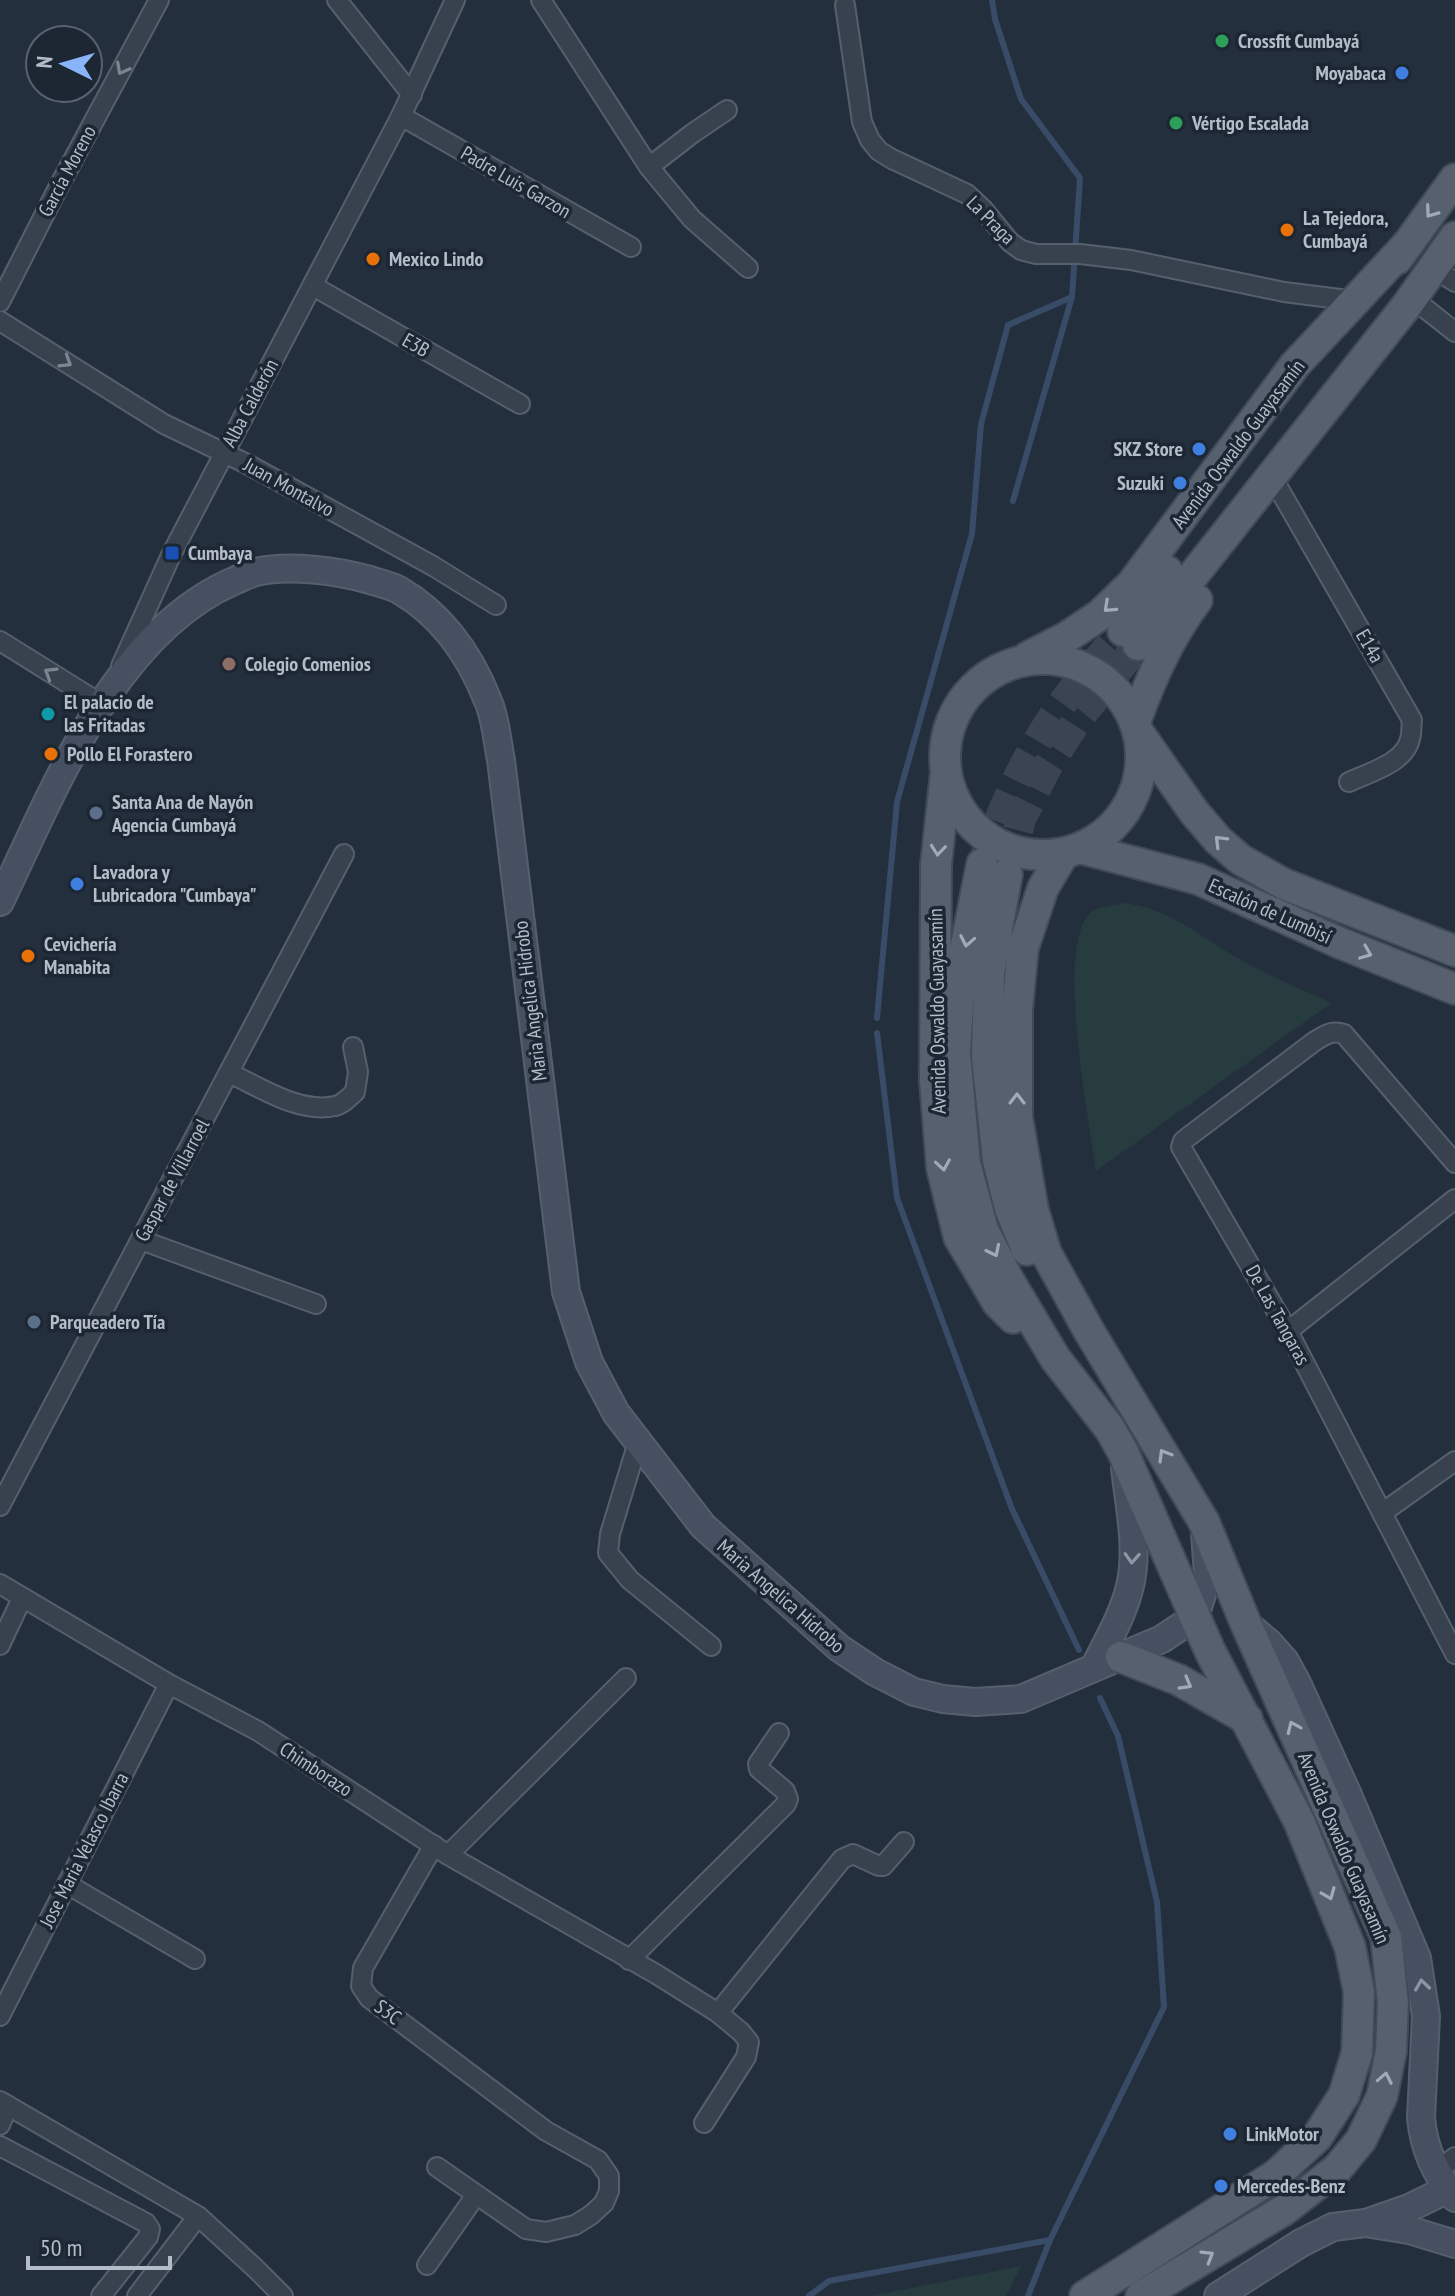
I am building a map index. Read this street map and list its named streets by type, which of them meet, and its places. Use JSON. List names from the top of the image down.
{
  "streets": {
    "main road": ["Avenida Oswaldo Guayasamín", "Escalón de Lumbisí"],
    "street": [
      "García Moreno",
      "Padre Luis Garzon",
      "La Praga",
      "E3B",
      "Alba Calderón",
      "Juan Montalvo",
      "E14a",
      "Maria Angelica Hidrobo",
      "Gaspar de Villarroel",
      "De Las Tangaras",
      "Chimborazo",
      "Jose Maria Velasco Ibarra",
      "S3C"
    ]
  },
  "crossings": [
    ["Padre Luis Garzon", "Alba Calderón"],
    ["La Praga", "Avenida Oswaldo Guayasamín"],
    ["E3B", "Alba Calderón"],
    ["Alba Calderón", "Juan Montalvo"],
    ["Alba Calderón", "Maria Angelica Hidrobo"],
    ["Avenida Oswaldo Guayasamín", "E14a"],
    ["Avenida Oswaldo Guayasamín", "Escalón de Lumbisí"],
    ["Avenida Oswaldo Guayasamín", "Maria Angelica Hidrobo"],
    ["Chimborazo", "Jose Maria Velasco Ibarra"],
    ["Chimborazo", "S3C"]
  ],
  "one_way": ["García Moreno", "Juan Montalvo"],
  "places": {
    "other": [
      "Crossfit Cumbayá",
      "Moyabaca",
      "Vértigo Escalada",
      "La Tejedora, Cumbayá",
      "Mexico Lindo",
      "SKZ Store",
      "Suzuki",
      "Colegio Comenios",
      "El palacio de las Fritadas",
      "Pollo El Forastero",
      "Santa Ana de Nayón Agencia Cumbayá",
      "Lavadora y Lubricadora \"Cumbaya\"",
      "Cevichería Manabita",
      "Parqueadero Tía",
      "LinkMotor",
      "Mercedes-Benz"
    ],
    "transit": ["Cumbaya"]
  },
  "scale_bar": "50 m",
  "north": "left"
}
